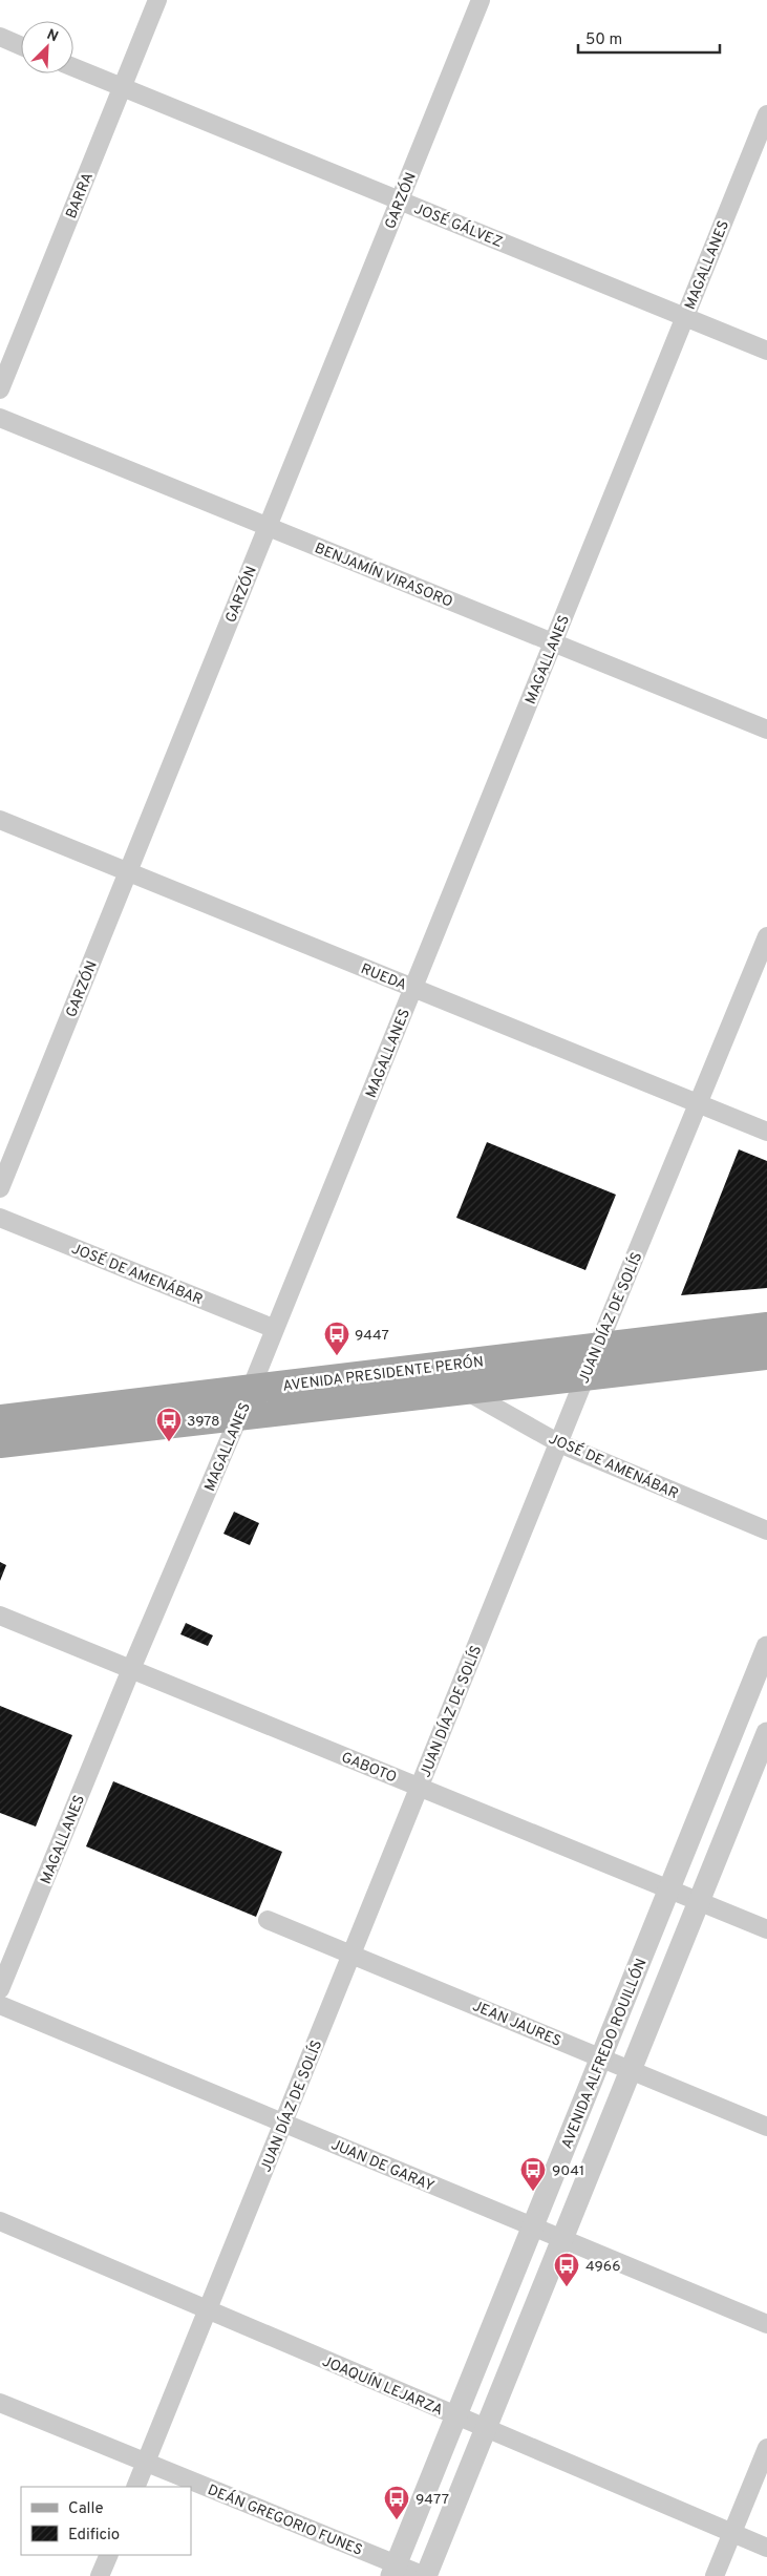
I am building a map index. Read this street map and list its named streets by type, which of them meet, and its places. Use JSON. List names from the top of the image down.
{
  "streets": {
    "main road": ["AVENIDA PRESIDENTE PERÓN"],
    "street": [
      "BARRA",
      "GARZÓN",
      "JOSÉ GÁLVEZ",
      "MAGALLANES",
      "BENJAMÍN VIRASORO",
      "RUEDA",
      "JOSÉ DE AMENÁBAR",
      "JUAN DÍAZ DE SOLÍS",
      "GABOTO",
      "JEAN JAURES",
      "AVENIDA ALFREDO ROUILLÓN",
      "JUAN DE GARAY",
      "JOAQUÍN LEJARZA",
      "DEÁN GREGORIO FUNES"
    ]
  },
  "crossings": [
    ["BARRA", "JOSÉ GÁLVEZ"],
    ["GARZÓN", "JOSÉ GÁLVEZ"],
    ["GARZÓN", "BENJAMÍN VIRASORO"],
    ["GARZÓN", "RUEDA"],
    ["JOSÉ GÁLVEZ", "MAGALLANES"],
    ["MAGALLANES", "BENJAMÍN VIRASORO"],
    ["MAGALLANES", "RUEDA"],
    ["MAGALLANES", "JOSÉ DE AMENÁBAR"],
    ["MAGALLANES", "AVENIDA PRESIDENTE PERÓN"],
    ["MAGALLANES", "GABOTO"],
    ["RUEDA", "JUAN DÍAZ DE SOLÍS"],
    ["JOSÉ DE AMENÁBAR", "JUAN DÍAZ DE SOLÍS"],
    ["JOSÉ DE AMENÁBAR", "AVENIDA PRESIDENTE PERÓN"],
    ["JUAN DÍAZ DE SOLÍS", "AVENIDA PRESIDENTE PERÓN"],
    ["JUAN DÍAZ DE SOLÍS", "GABOTO"],
    ["JUAN DÍAZ DE SOLÍS", "JEAN JAURES"],
    ["JUAN DÍAZ DE SOLÍS", "JUAN DE GARAY"],
    ["JUAN DÍAZ DE SOLÍS", "JOAQUÍN LEJARZA"],
    ["JUAN DÍAZ DE SOLÍS", "DEÁN GREGORIO FUNES"],
    ["GABOTO", "AVENIDA ALFREDO ROUILLÓN"],
    ["JEAN JAURES", "AVENIDA ALFREDO ROUILLÓN"],
    ["AVENIDA ALFREDO ROUILLÓN", "JUAN DE GARAY"],
    ["AVENIDA ALFREDO ROUILLÓN", "JOAQUÍN LEJARZA"],
    ["AVENIDA ALFREDO ROUILLÓN", "DEÁN GREGORIO FUNES"]
  ],
  "places": {
    "bus stop": [
      "9447",
      "3978",
      "9041",
      "4966",
      "9477"
    ]
  },
  "legend": ["Calle", "Edificio"],
  "scale_bar": "50 m",
  "north": "top right"
}
